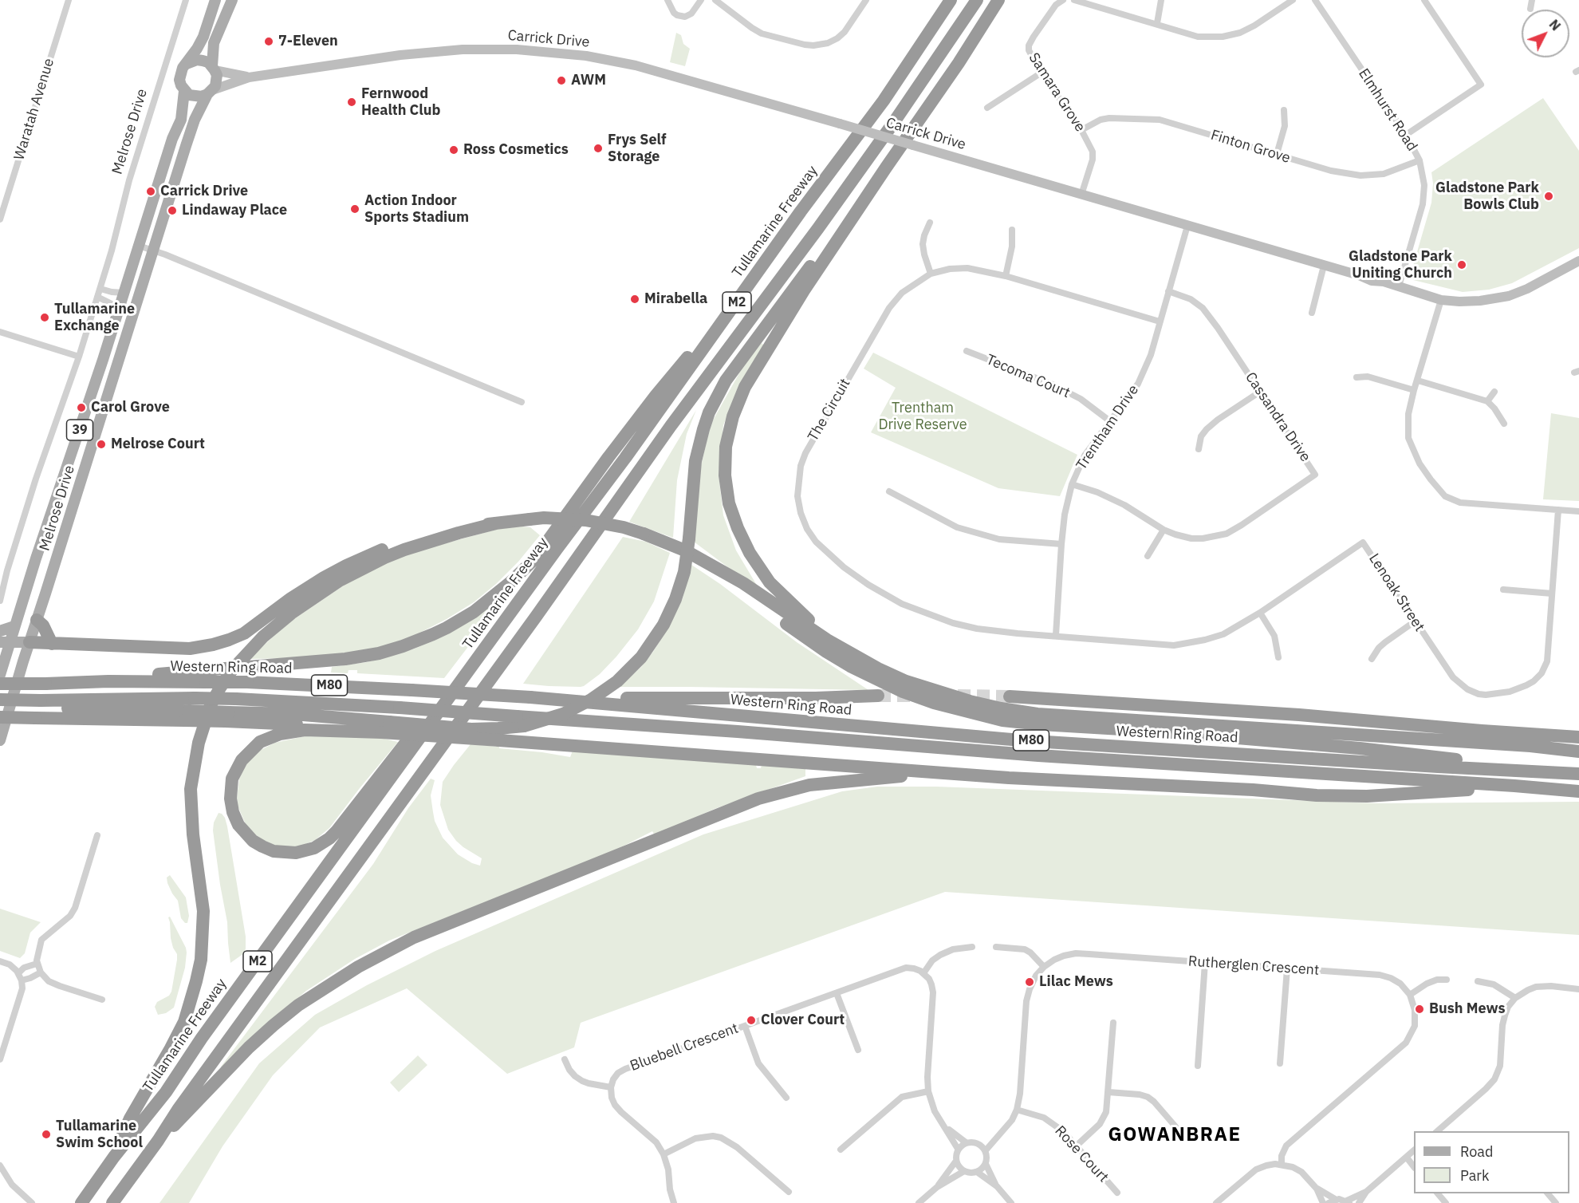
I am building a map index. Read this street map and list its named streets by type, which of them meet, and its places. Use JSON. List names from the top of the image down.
{
  "streets": {
    "highway": [
      "Tullamarine Freeway",
      "M2",
      "Western Ring Road",
      "M80"
    ],
    "main road": ["Melrose Drive", "39"],
    "street": [
      "Carrick Drive",
      "Samara Grove",
      "Waratah Avenue",
      "Elmhurst Road",
      "Finton Grove",
      "Tecoma Court",
      "The Circuit",
      "Cassandra Drive",
      "Trentham Drive",
      "Lenoak Street",
      "Rutherglen Crescent",
      "Bluebell Crescent",
      "Rose Court"
    ]
  },
  "crossings": [
    ["Carrick Drive", "Samara Grove"],
    ["Carrick Drive", "Elmhurst Road"],
    ["Carrick Drive", "Melrose Drive"],
    ["Carrick Drive", "Trentham Drive"],
    ["Carrick Drive", "39"],
    ["Samara Grove", "Finton Grove"],
    ["Elmhurst Road", "Finton Grove"],
    ["Melrose Drive", "39"],
    ["Tecoma Court", "Trentham Drive"],
    ["The Circuit", "Trentham Drive"],
    ["The Circuit", "Lenoak Street"],
    ["Cassandra Drive", "Trentham Drive"],
    ["Trentham Drive", "Lenoak Street"]
  ],
  "districts": ["GOWANBRAE"],
  "parks": ["Trentham Drive Reserve"],
  "places": [
    "7-Eleven",
    "AWM",
    "Fernwood Health Club",
    "Frys Self Storage",
    "Ross Cosmetics",
    "Carrick Drive",
    "Gladstone Park Bowls Club",
    "Action Indoor Sports Stadium",
    "Lindaway Place",
    "Gladstone Park Uniting Church",
    "Mirabella",
    "Tullamarine Exchange",
    "Carol Grove",
    "Melrose Court",
    "Lilac Mews",
    "Bush Mews",
    "Clover Court",
    "Tullamarine Swim School"
  ],
  "legend": ["Road", "Park"],
  "north": "top right"
}
